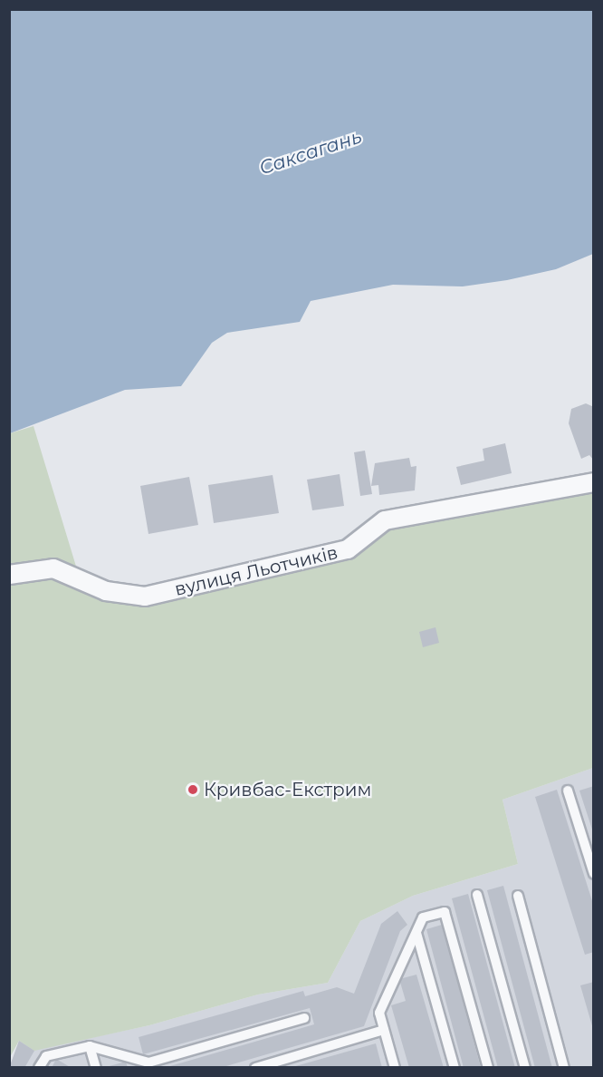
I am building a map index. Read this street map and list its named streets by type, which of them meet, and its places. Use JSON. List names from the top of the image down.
{
  "streets": {
    "street": ["вулиця Льотчиків"]
  },
  "water": ["Саксагань"],
  "places": ["Кривбас-Екстрим"]
}
